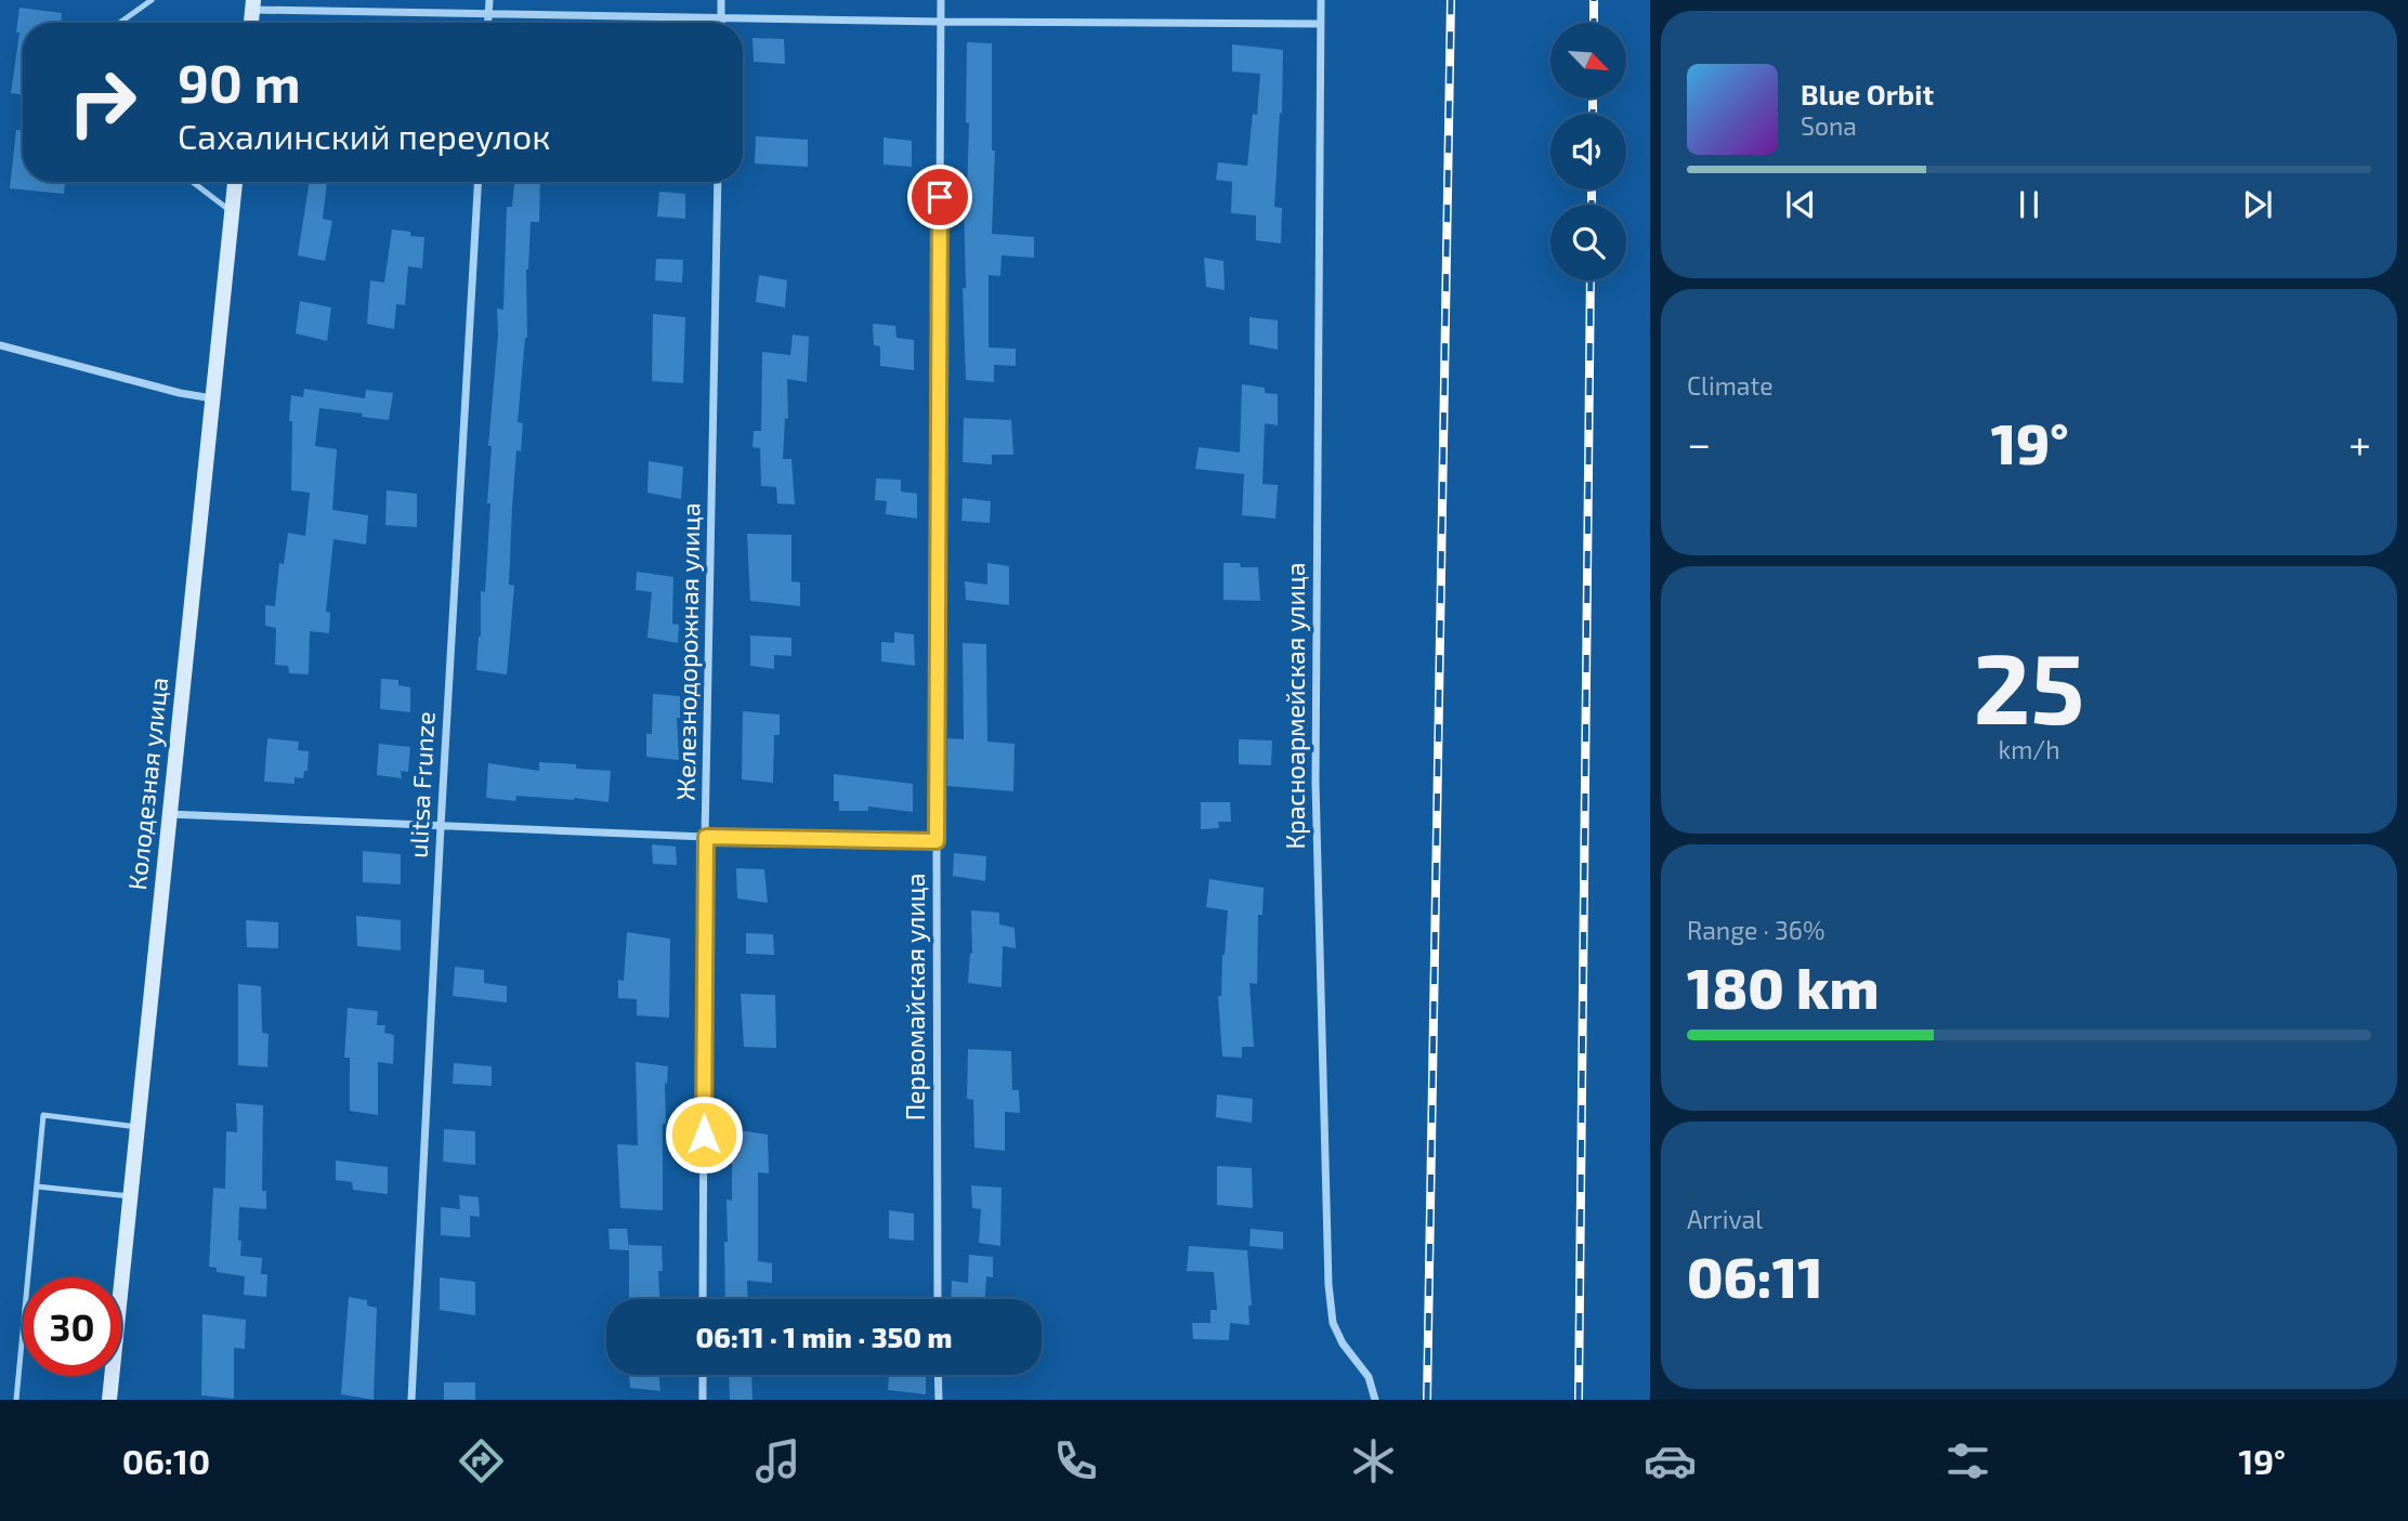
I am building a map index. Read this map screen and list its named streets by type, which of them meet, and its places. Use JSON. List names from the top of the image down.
{
  "streets": {
    "main road": ["Колодезная улица"],
    "street": [
      "Железнодорожная улица",
      "Красноармейская улица",
      "ulitsa Frunze",
      "Первомайская улица"
    ]
  },
  "north": "bottom right",
  "page": {
    "turn": ["90 m", "Сахалинский переулок"],
    "song": ["Blue Orbit", "Sona"],
    "tile": [
      "Climate",
      ["25", "km/h"],
      ["Range · 36%", "180 km"],
      ["Arrival", "06:11"]
    ],
    "heat": ["−", "19°", "+"],
    "limit": "30",
    "trip": "06:11 · 1 min · 350 m",
    "tabs": ["06:10", "19°"]
  }
}
